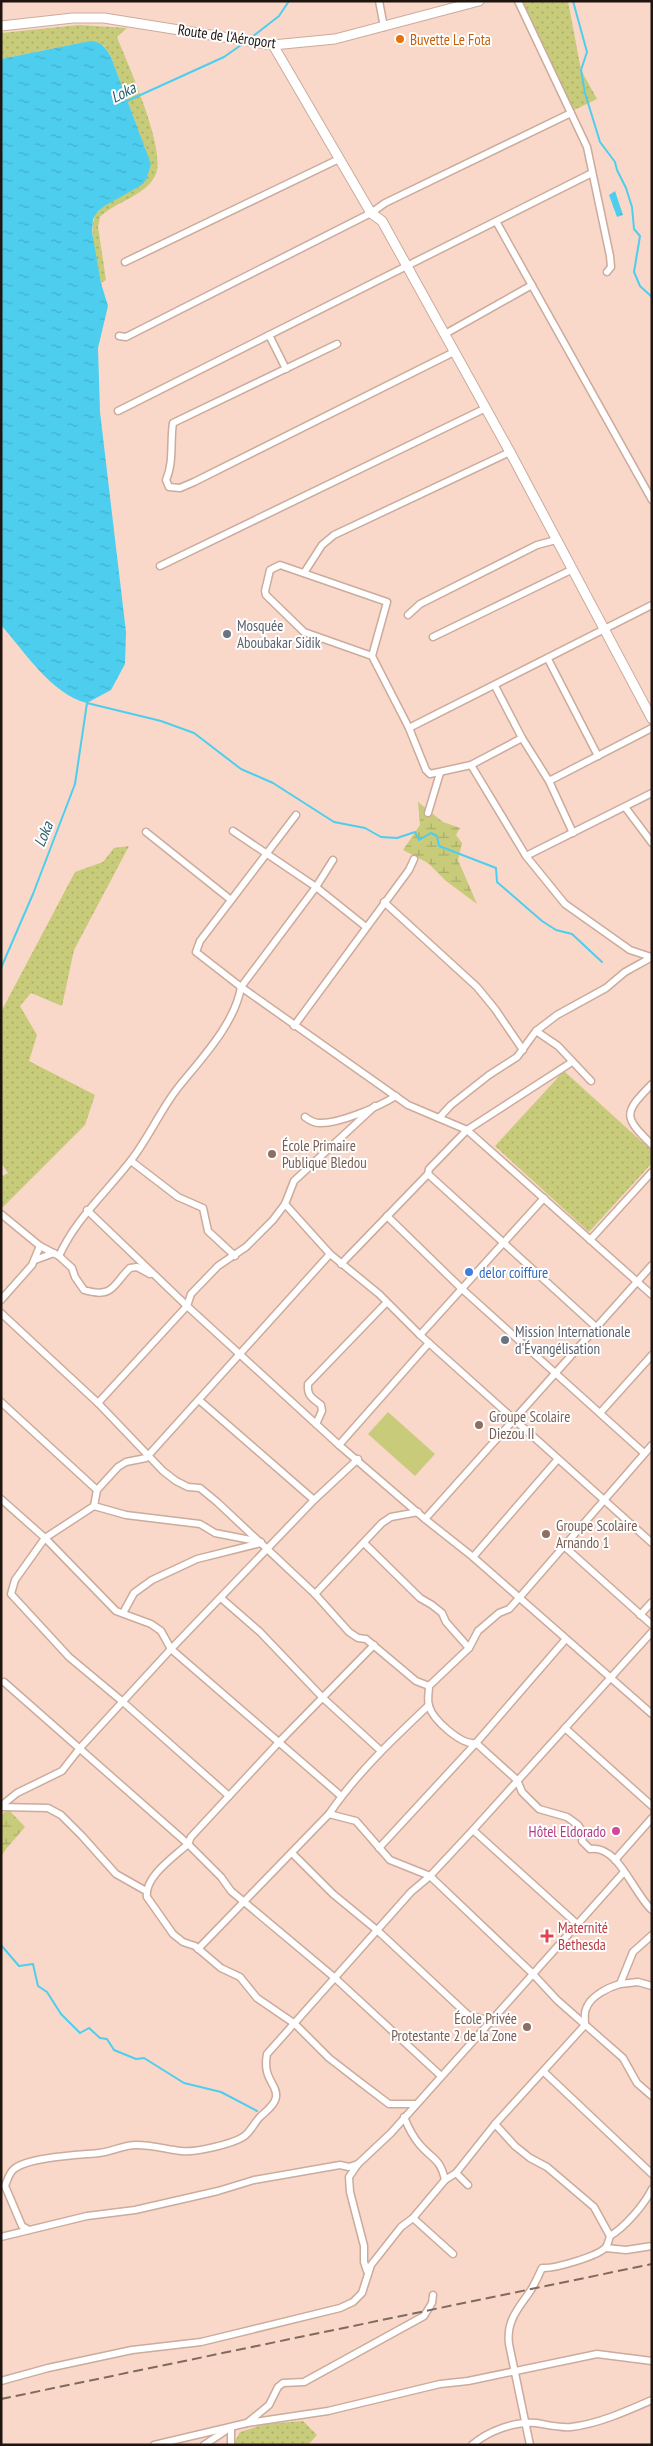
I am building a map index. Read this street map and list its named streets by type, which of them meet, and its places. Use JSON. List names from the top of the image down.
{
  "streets": {
    "street": ["Route de l'Aéroport"]
  },
  "water": ["Loka"],
  "places": {
    "other": [
      "Buvette Le Fota",
      "Mosquée Aboubakar Sidik",
      "École Primaire Publique Bledou",
      "delor coiffure",
      "Mission Internationale d'Évangélisation",
      "Groupe Scolaire Diezou II",
      "Groupe Scolaire Arnando 1",
      "Hôtel Eldorado",
      "École Privée Protestante 2 de la Zone"
    ],
    "health": ["Maternité Bethesda"]
  }
}
